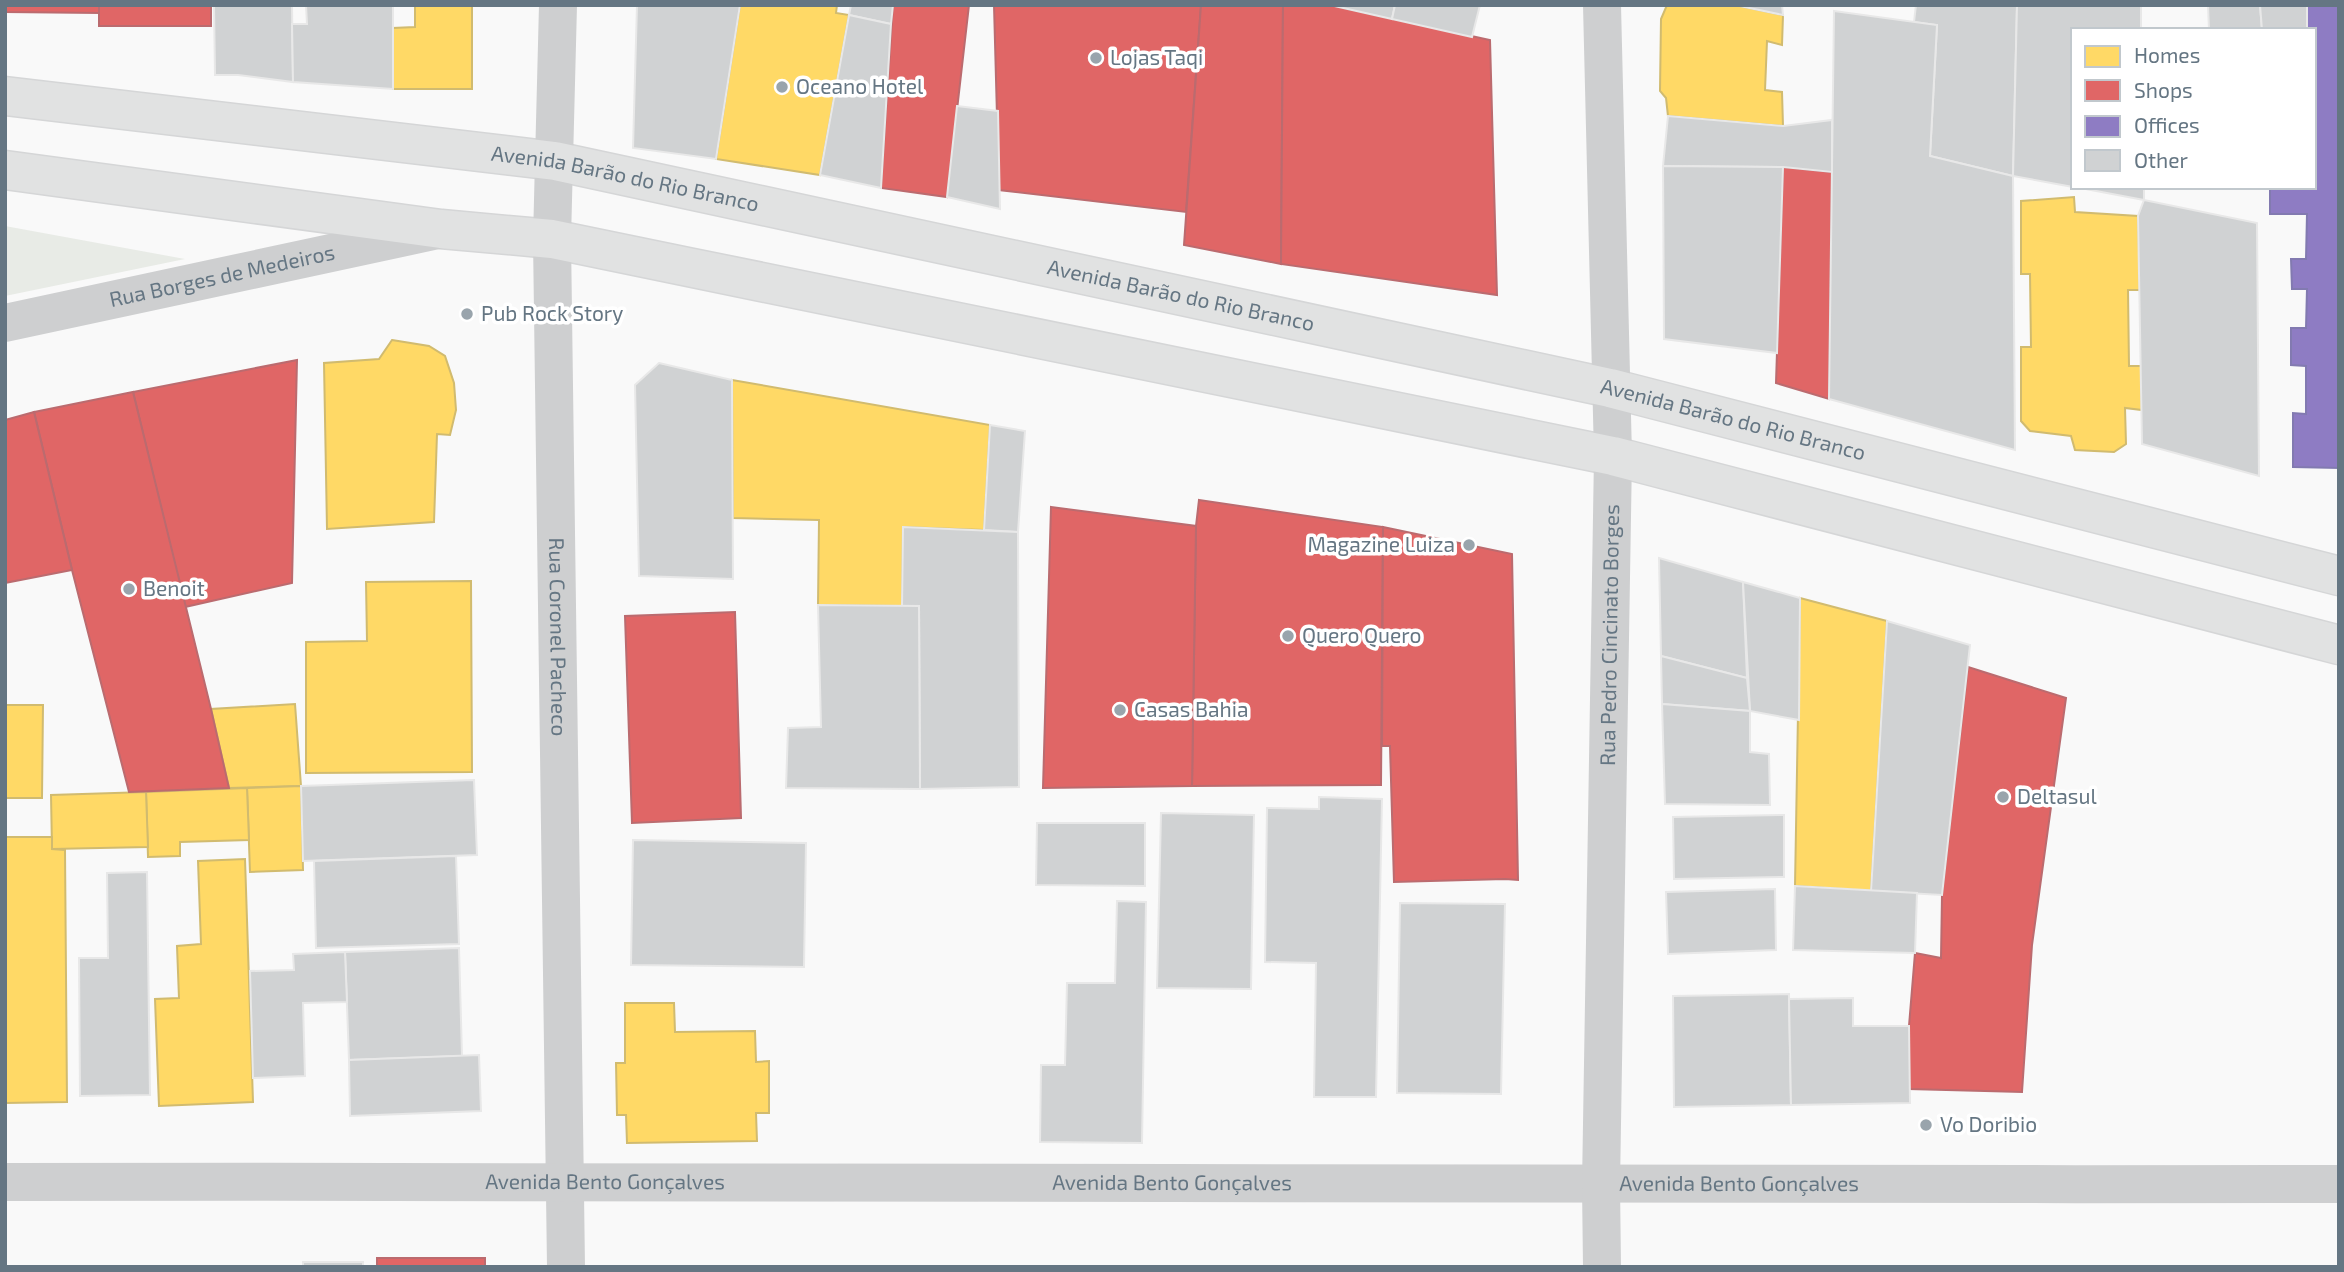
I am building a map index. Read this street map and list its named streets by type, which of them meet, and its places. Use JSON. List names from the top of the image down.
{
  "streets": {
    "main road": ["Avenida Barão do Rio Branco"],
    "street": [
      "Rua Borges de Medeiros",
      "Rua Coronel Pacheco",
      "Rua Pedro Cincinato Borges",
      "Avenida Bento Gonçalves"
    ]
  },
  "crossings": [
    ["Avenida Barão do Rio Branco", "Rua Coronel Pacheco"],
    ["Avenida Barão do Rio Branco", "Rua Pedro Cincinato Borges"],
    ["Rua Coronel Pacheco", "Avenida Bento Gonçalves"],
    ["Rua Pedro Cincinato Borges", "Avenida Bento Gonçalves"]
  ],
  "places": [
    "Lojas Taqi",
    "Oceano Hotel",
    "Pub Rock Story",
    "Magazine Luiza",
    "Benoit",
    "Quero Quero",
    "Casas Bahia",
    "Deltasul",
    "Vo Doribio"
  ],
  "legend": [
    "Homes",
    "Shops",
    "Offices",
    "Other"
  ]
}
